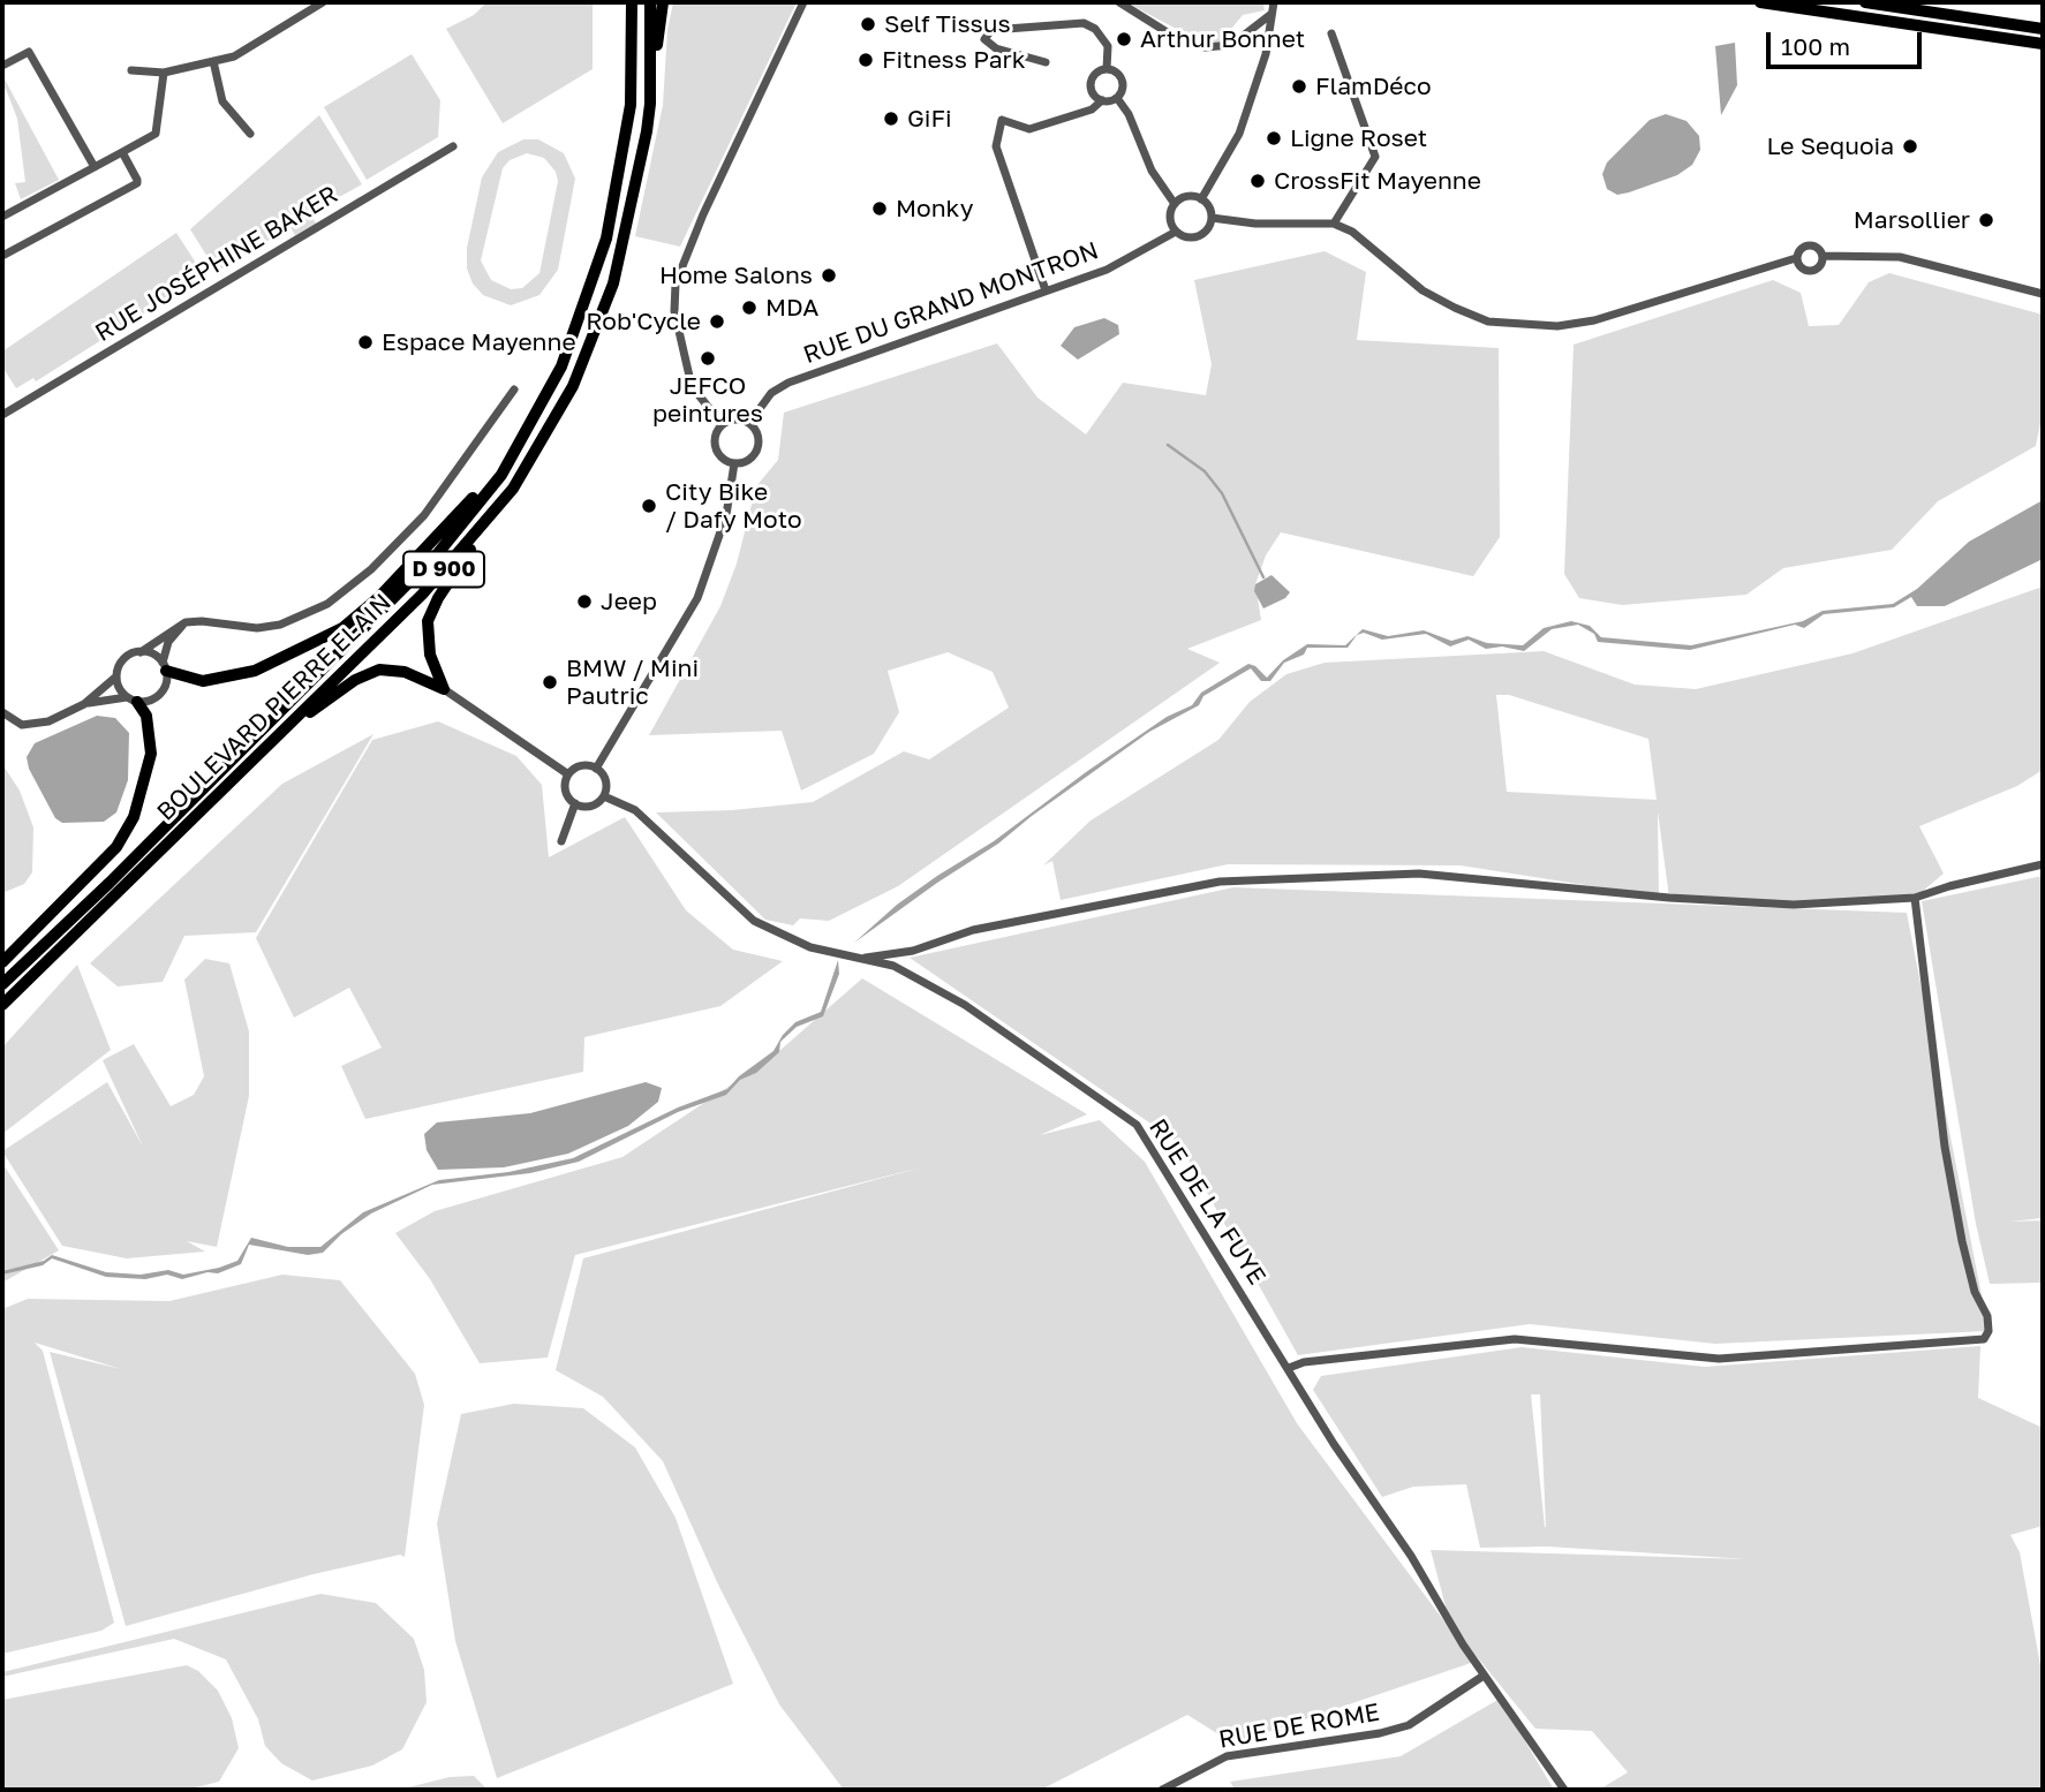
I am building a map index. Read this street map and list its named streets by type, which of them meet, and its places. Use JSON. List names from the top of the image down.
{
  "streets": {
    "main road": ["D 900", "BOULEVARD PIERRE ELAIN"],
    "street": [
      "RUE JOSÉPHINE BAKER",
      "RUE DU GRAND MONTRON",
      "RUE DE LA FUYE",
      "RUE DE ROME"
    ]
  },
  "crossings": [
    ["D 900", "BOULEVARD PIERRE ELAIN"],
    ["RUE DE LA FUYE", "RUE DE ROME"]
  ],
  "places": [
    "Self Tissus",
    "Arthur Bonnet",
    "Fitness Park",
    "FlamDéco",
    "GiFi",
    "Ligne Roset",
    "Le Sequoia",
    "CrossFit Mayenne",
    "Monky",
    "Marsollier",
    "Home Salons",
    "MDA",
    "Rob'Cycle",
    "Espace Mayenne",
    "JEFCO peintures",
    "City Bike / Dafy Moto",
    "Jeep",
    "BMW / Mini Pautric"
  ],
  "scale_bar": "100 m"
}
